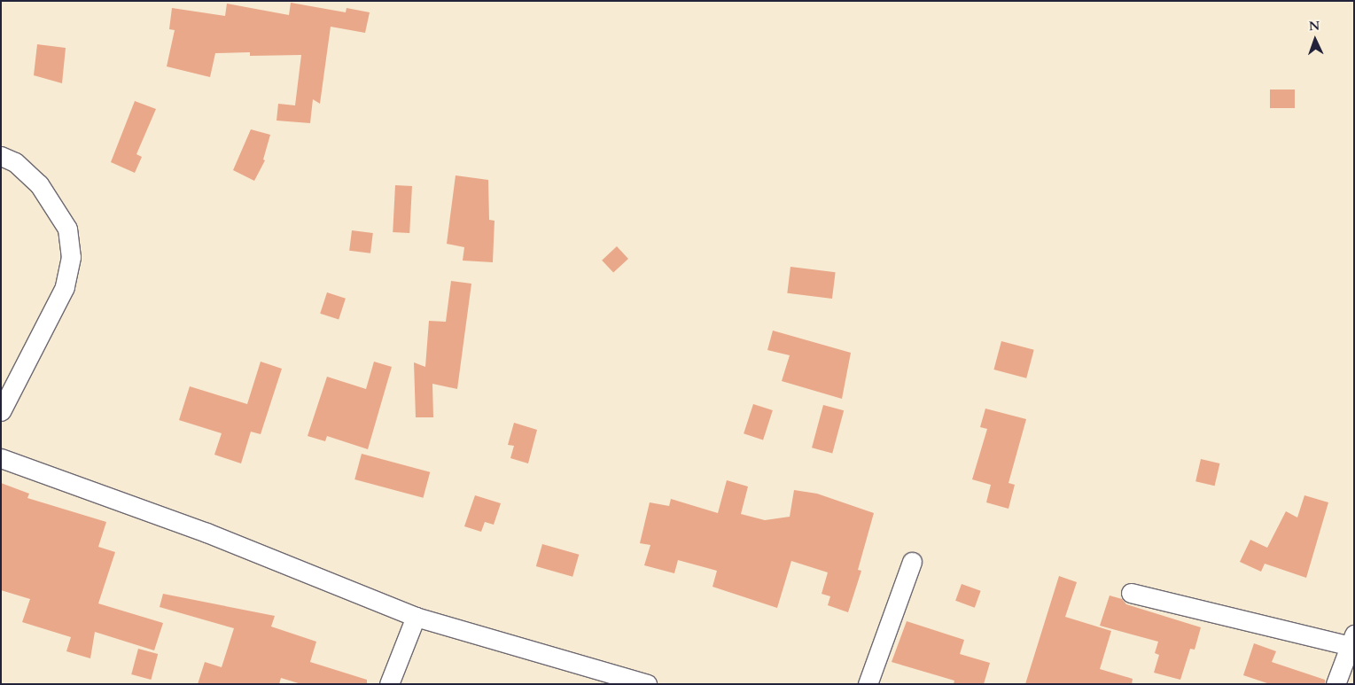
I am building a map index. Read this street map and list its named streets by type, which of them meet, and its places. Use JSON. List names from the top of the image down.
{
  "north": "top"
}
